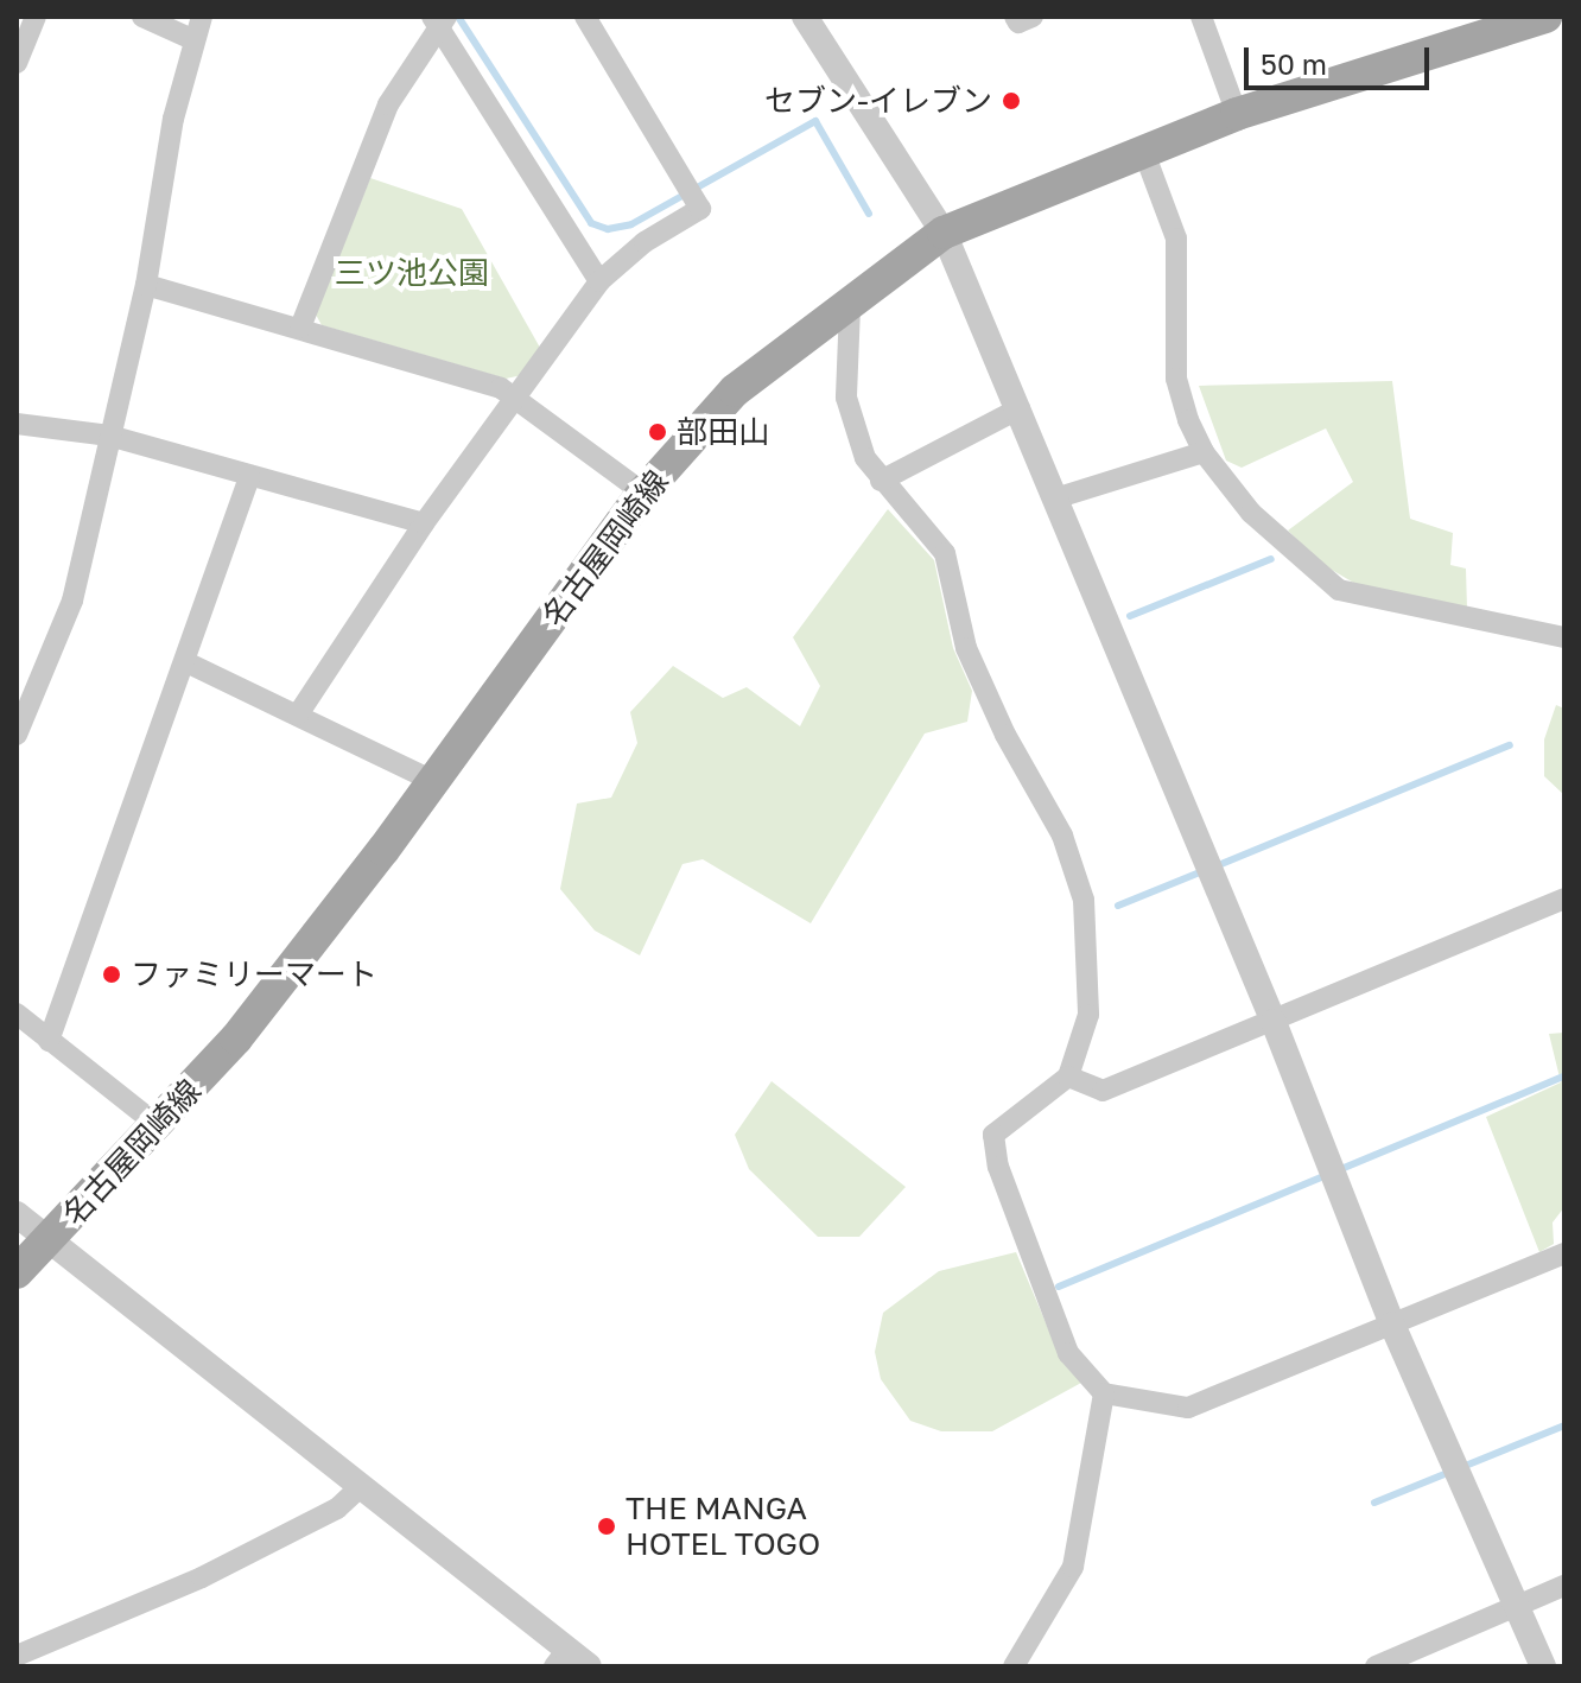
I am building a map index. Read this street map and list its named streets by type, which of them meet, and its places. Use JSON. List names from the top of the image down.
{
  "streets": {
    "main road": ["名古屋岡崎線"]
  },
  "parks": ["三ツ池公園"],
  "places": [
    "セブン-イレブン",
    "部田山",
    "ファミリーマート",
    "THE MANGA HOTEL TOGO"
  ],
  "scale_bar": "50 m"
}
